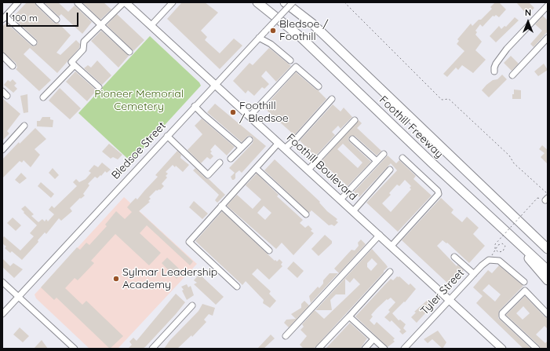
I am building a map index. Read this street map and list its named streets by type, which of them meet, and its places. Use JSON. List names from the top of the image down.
{
  "streets": {
    "highway": ["Foothill Freeway"],
    "main road": ["Foothill Boulevard"],
    "street": ["Bledsoe Street", "Tyler Street"]
  },
  "crossings": [
    ["Bledsoe Street", "Foothill Boulevard"],
    ["Foothill Boulevard", "Tyler Street"]
  ],
  "parks": ["Pioneer Memorial Cemetery"],
  "places": ["Bledsoe / Foothill", "Foothill / Bledsoe", "Sylmar Leadership Academy"],
  "scale_bar": "100 m",
  "north": "top"
}
